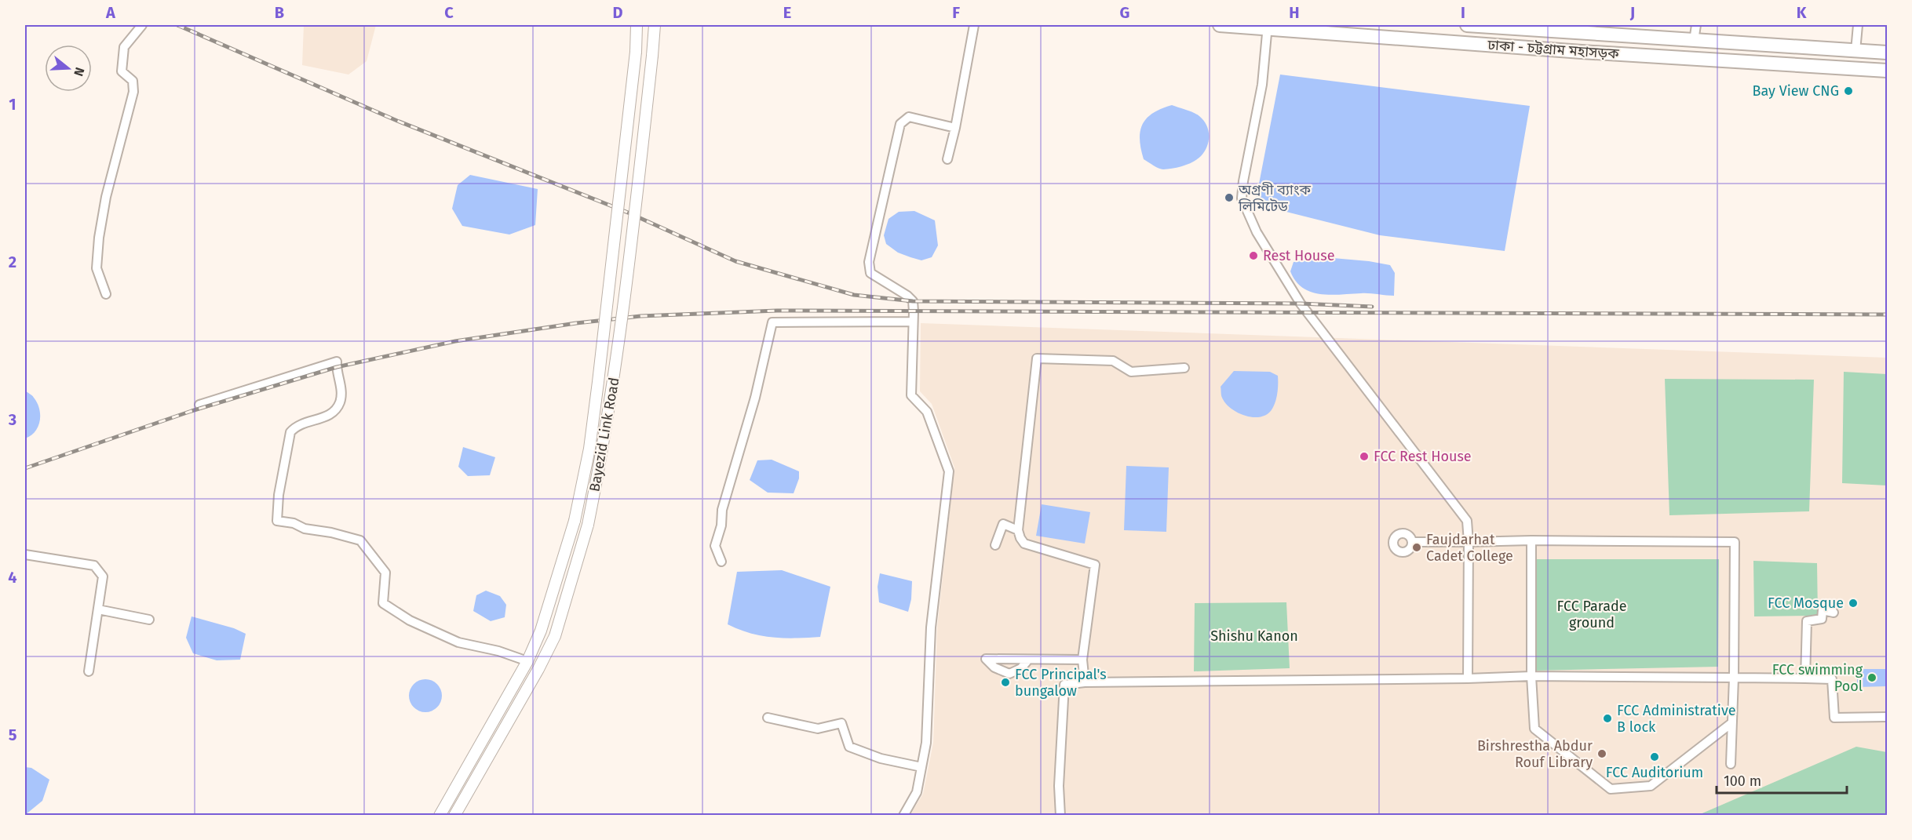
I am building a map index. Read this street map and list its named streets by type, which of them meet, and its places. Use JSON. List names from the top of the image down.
{
  "streets": {
    "highway": ["ঢাকা - চট্টগ্রাম মহাসড়ক"],
    "main road": ["Bayezid Link Road"]
  },
  "parks": ["FCC Parade ground", "Shishu Kanon"],
  "places": [
    "Bay View CNG",
    "অগ্রণী ব্যাংক লিমিটেড",
    "Rest House",
    "FCC Rest House",
    "Faujdarhat Cadet College",
    "FCC Mosque",
    "FCC swimming Pool",
    "FCC Principal's bungalow",
    "FCC Administrative B lock",
    "Birshrestha Abdur Rouf Library",
    "FCC Auditorium"
  ],
  "scale_bar": "100 m",
  "north": "right",
  "grid": {
    "columns": [
      "A",
      "B",
      "C",
      "D",
      "E",
      "F",
      "G",
      "H",
      "I",
      "J",
      "K"
    ],
    "rows": [
      "1",
      "2",
      "3",
      "4",
      "5"
    ]
  }
}
